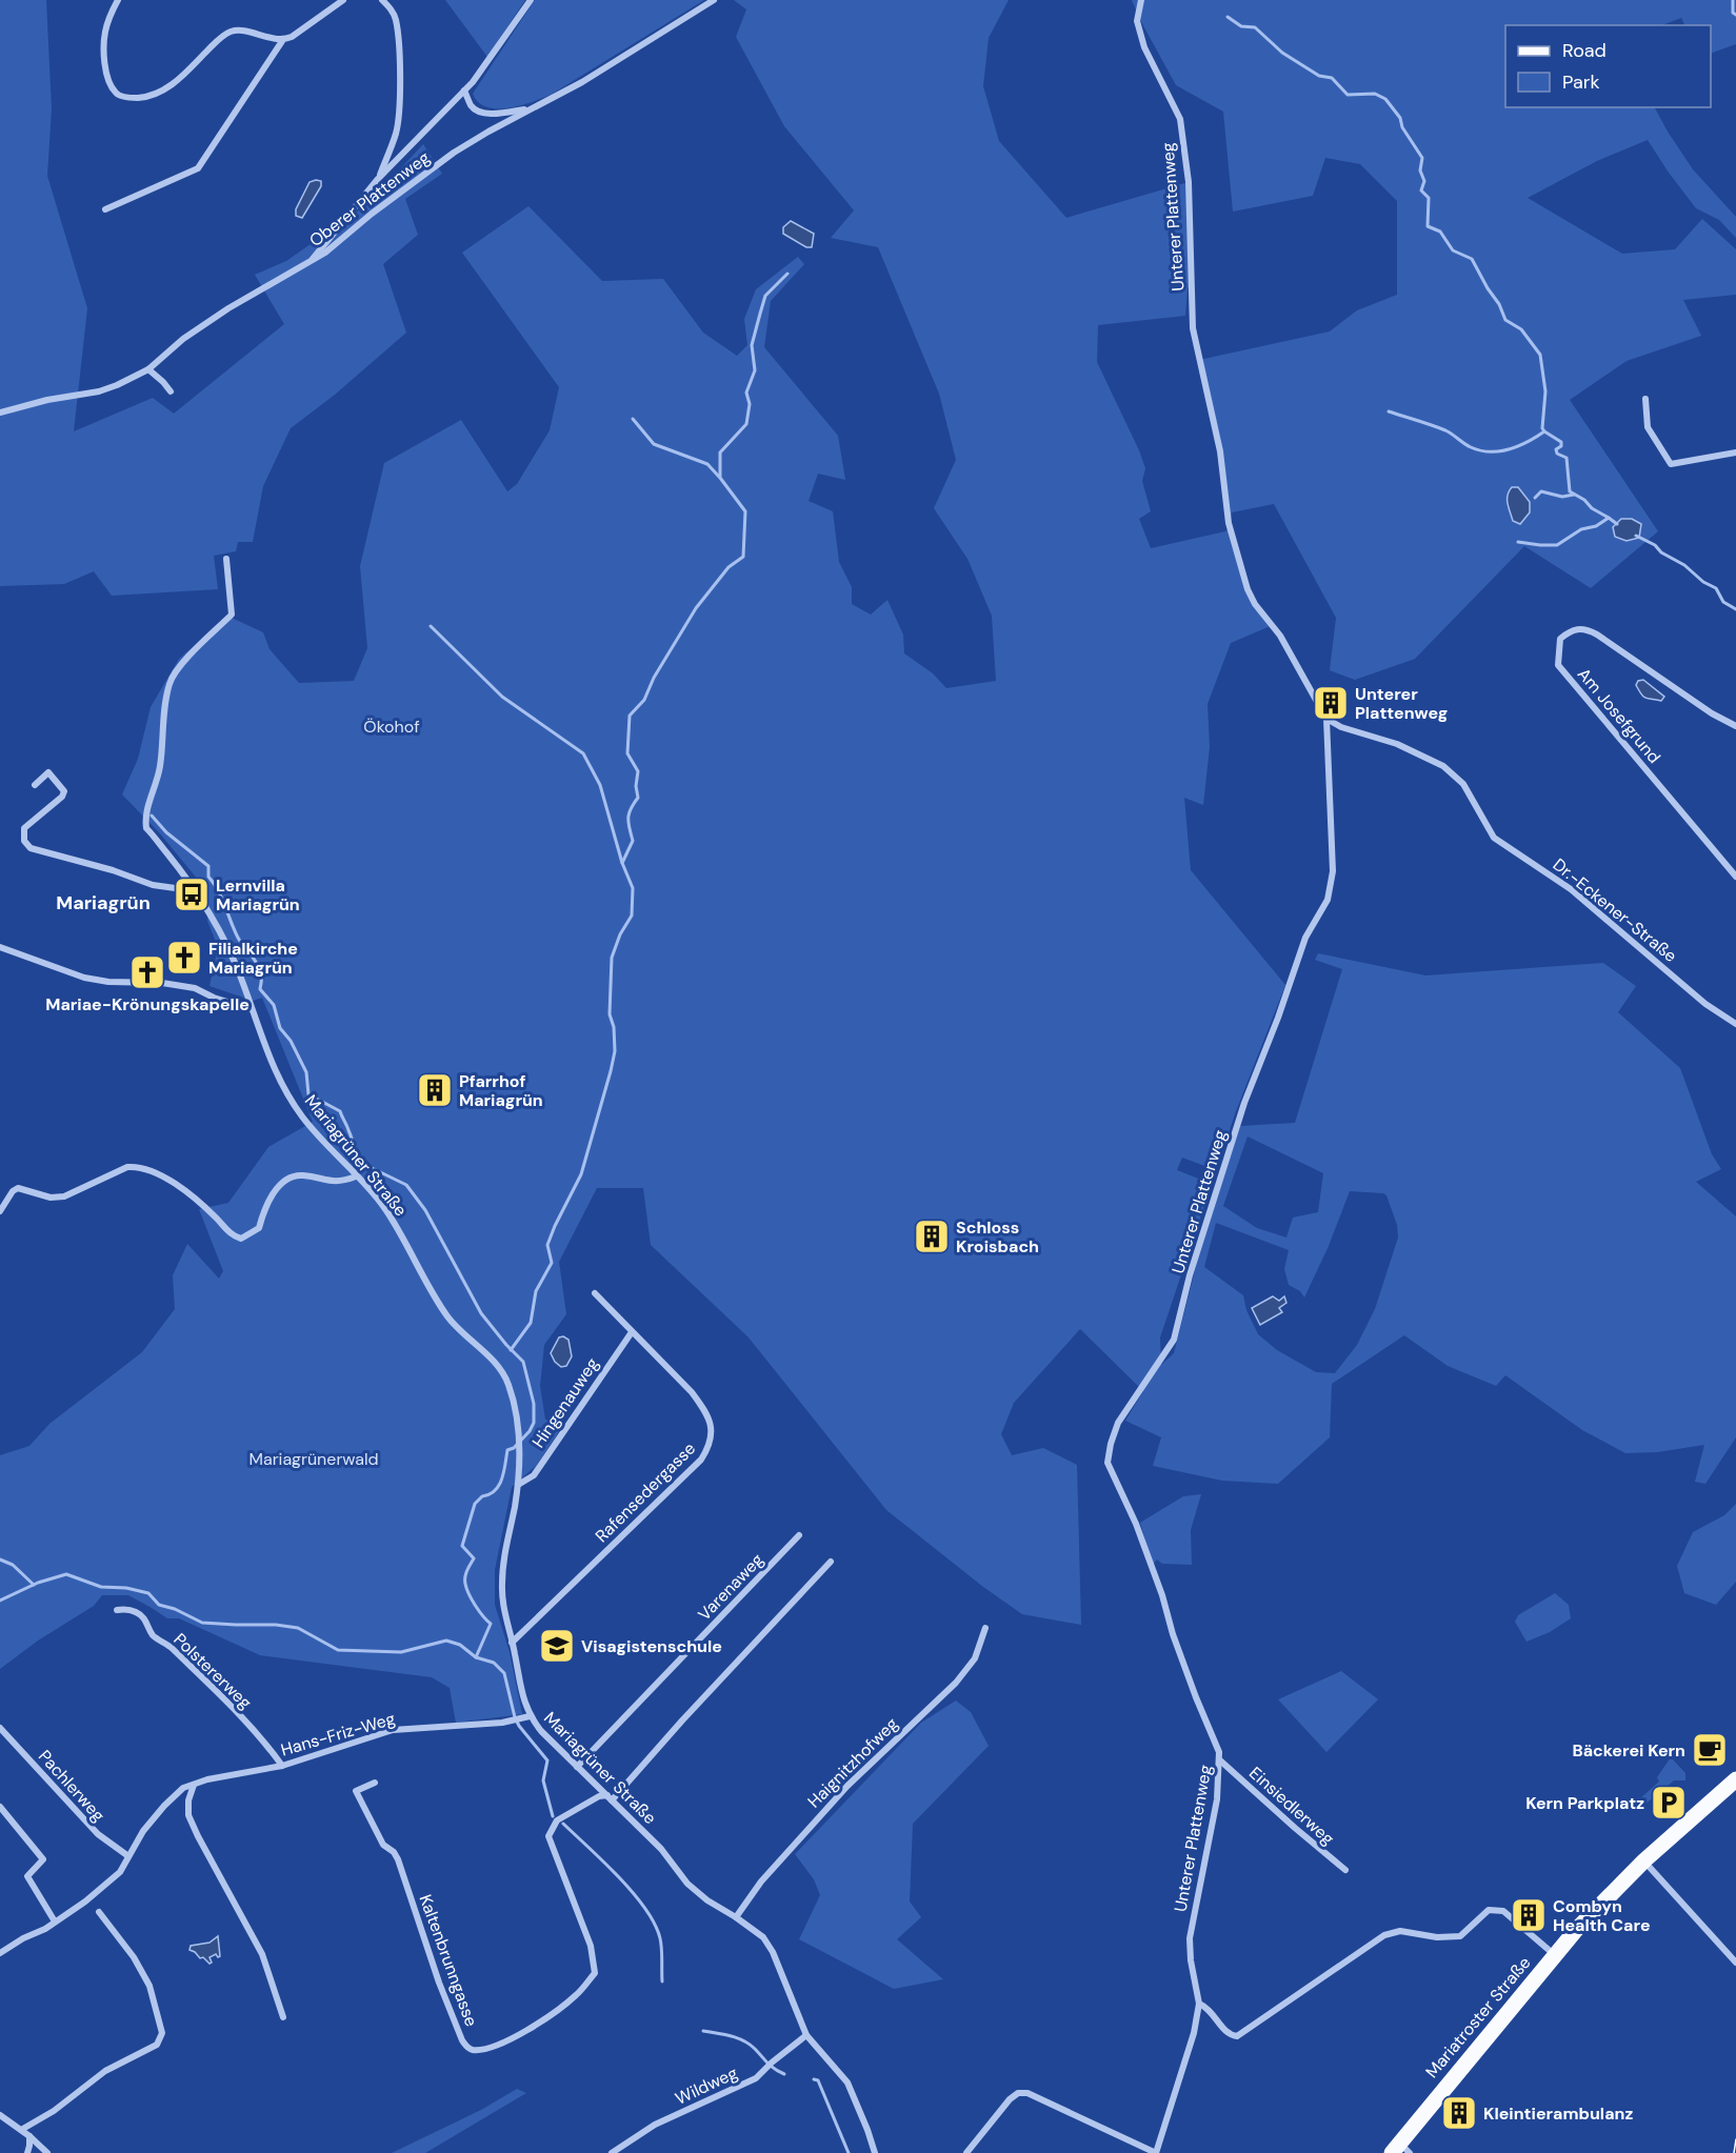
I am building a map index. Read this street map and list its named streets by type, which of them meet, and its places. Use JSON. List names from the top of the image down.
{
  "streets": {
    "main road": ["Mariatroster Straße"],
    "street": [
      "Oberer Plattenweg",
      "Unterer Plattenweg",
      "Am Josefgrund",
      "Dr.-Eckener-Straße",
      "Mariagrüner Straße",
      "Hingenauweg",
      "Rafensedergasse",
      "Varenaweg",
      "Polstererweg",
      "Hans-Friz-Weg",
      "Haignitzhofweg",
      "Pachlerweg",
      "Einsiedlerweg",
      "Kaltenbrunngasse",
      "Wildweg"
    ]
  },
  "crossings": [
    ["Unterer Plattenweg", "Dr.-Eckener-Straße"],
    ["Unterer Plattenweg", "Einsiedlerweg"],
    ["Mariagrüner Straße", "Hingenauweg"],
    ["Mariagrüner Straße", "Rafensedergasse"],
    ["Mariagrüner Straße", "Varenaweg"],
    ["Mariagrüner Straße", "Hans-Friz-Weg"],
    ["Mariagrüner Straße", "Haignitzhofweg"],
    ["Mariagrüner Straße", "Kaltenbrunngasse"],
    ["Mariagrüner Straße", "Wildweg"],
    ["Hingenauweg", "Rafensedergasse"],
    ["Polstererweg", "Hans-Friz-Weg"],
    ["Hans-Friz-Weg", "Pachlerweg"]
  ],
  "districts": ["Mariagrün"],
  "parks": ["Ökohof", "Mariagrünerwald"],
  "places": {
    "building": [
      "Unterer Plattenweg",
      "Pfarrhof Mariagrün",
      "Schloss Kroisbach",
      "Combyn Health Care",
      "Kleintierambulanz"
    ],
    "bus stop": ["Lernvilla Mariagrün"],
    "church": ["Filialkirche Mariagrün", "Mariae-Krönungskapelle"],
    "school or university": ["Visagistenschule"],
    "cafe": ["Bäckerei Kern"],
    "parking": ["Kern Parkplatz"]
  },
  "legend": ["Road", "Park"]
}
